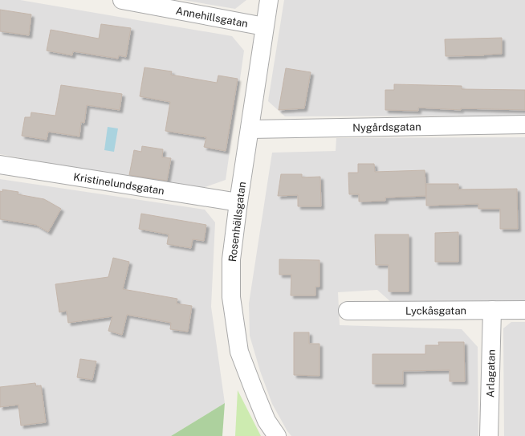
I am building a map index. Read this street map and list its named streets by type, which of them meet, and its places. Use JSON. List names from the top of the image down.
{
  "streets": {
    "street": [
      "Annehillsgatan",
      "Nygårdsgatan",
      "Kristinelundsgatan",
      "Rosenhällsgatan",
      "Lyckåsgatan",
      "Arlagatan"
    ]
  },
  "crossings": [
    ["Annehillsgatan", "Rosenhällsgatan"],
    ["Nygårdsgatan", "Rosenhällsgatan"],
    ["Kristinelundsgatan", "Rosenhällsgatan"],
    ["Lyckåsgatan", "Arlagatan"]
  ]
}
